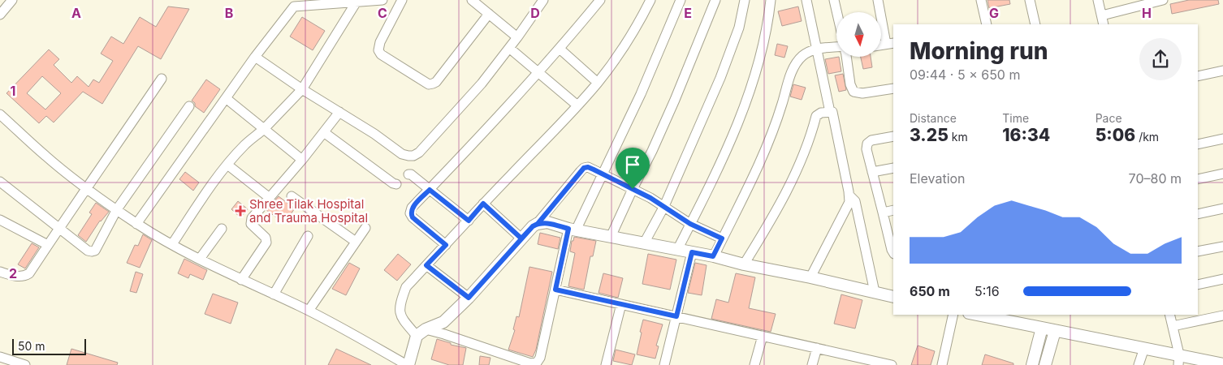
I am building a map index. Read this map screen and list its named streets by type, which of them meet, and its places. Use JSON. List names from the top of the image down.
{
  "places": {
    "health": ["Shree Tilak Hospital and Trauma Hospital"]
  },
  "scale_bar": "50 m",
  "north": "bottom",
  "page": {
    "heading": ["Morning run", "09:44 · 5 × 650 m"],
    "stats": [
      ["Distance", "3.25 km"],
      ["Time", "16:34"],
      ["Pace", "5:06 /km"]
    ],
    "chart": ["Elevation", "70–80 m"],
    "list": [
      {
        "name": "650 m",
        "note": "5:16"
      }
    ],
    "scale": "50 m"
  },
  "grid": {
    "columns": [
      "A",
      "B",
      "C",
      "D",
      "E",
      "G",
      "H"
    ],
    "rows": ["1", "2"]
  }
}
